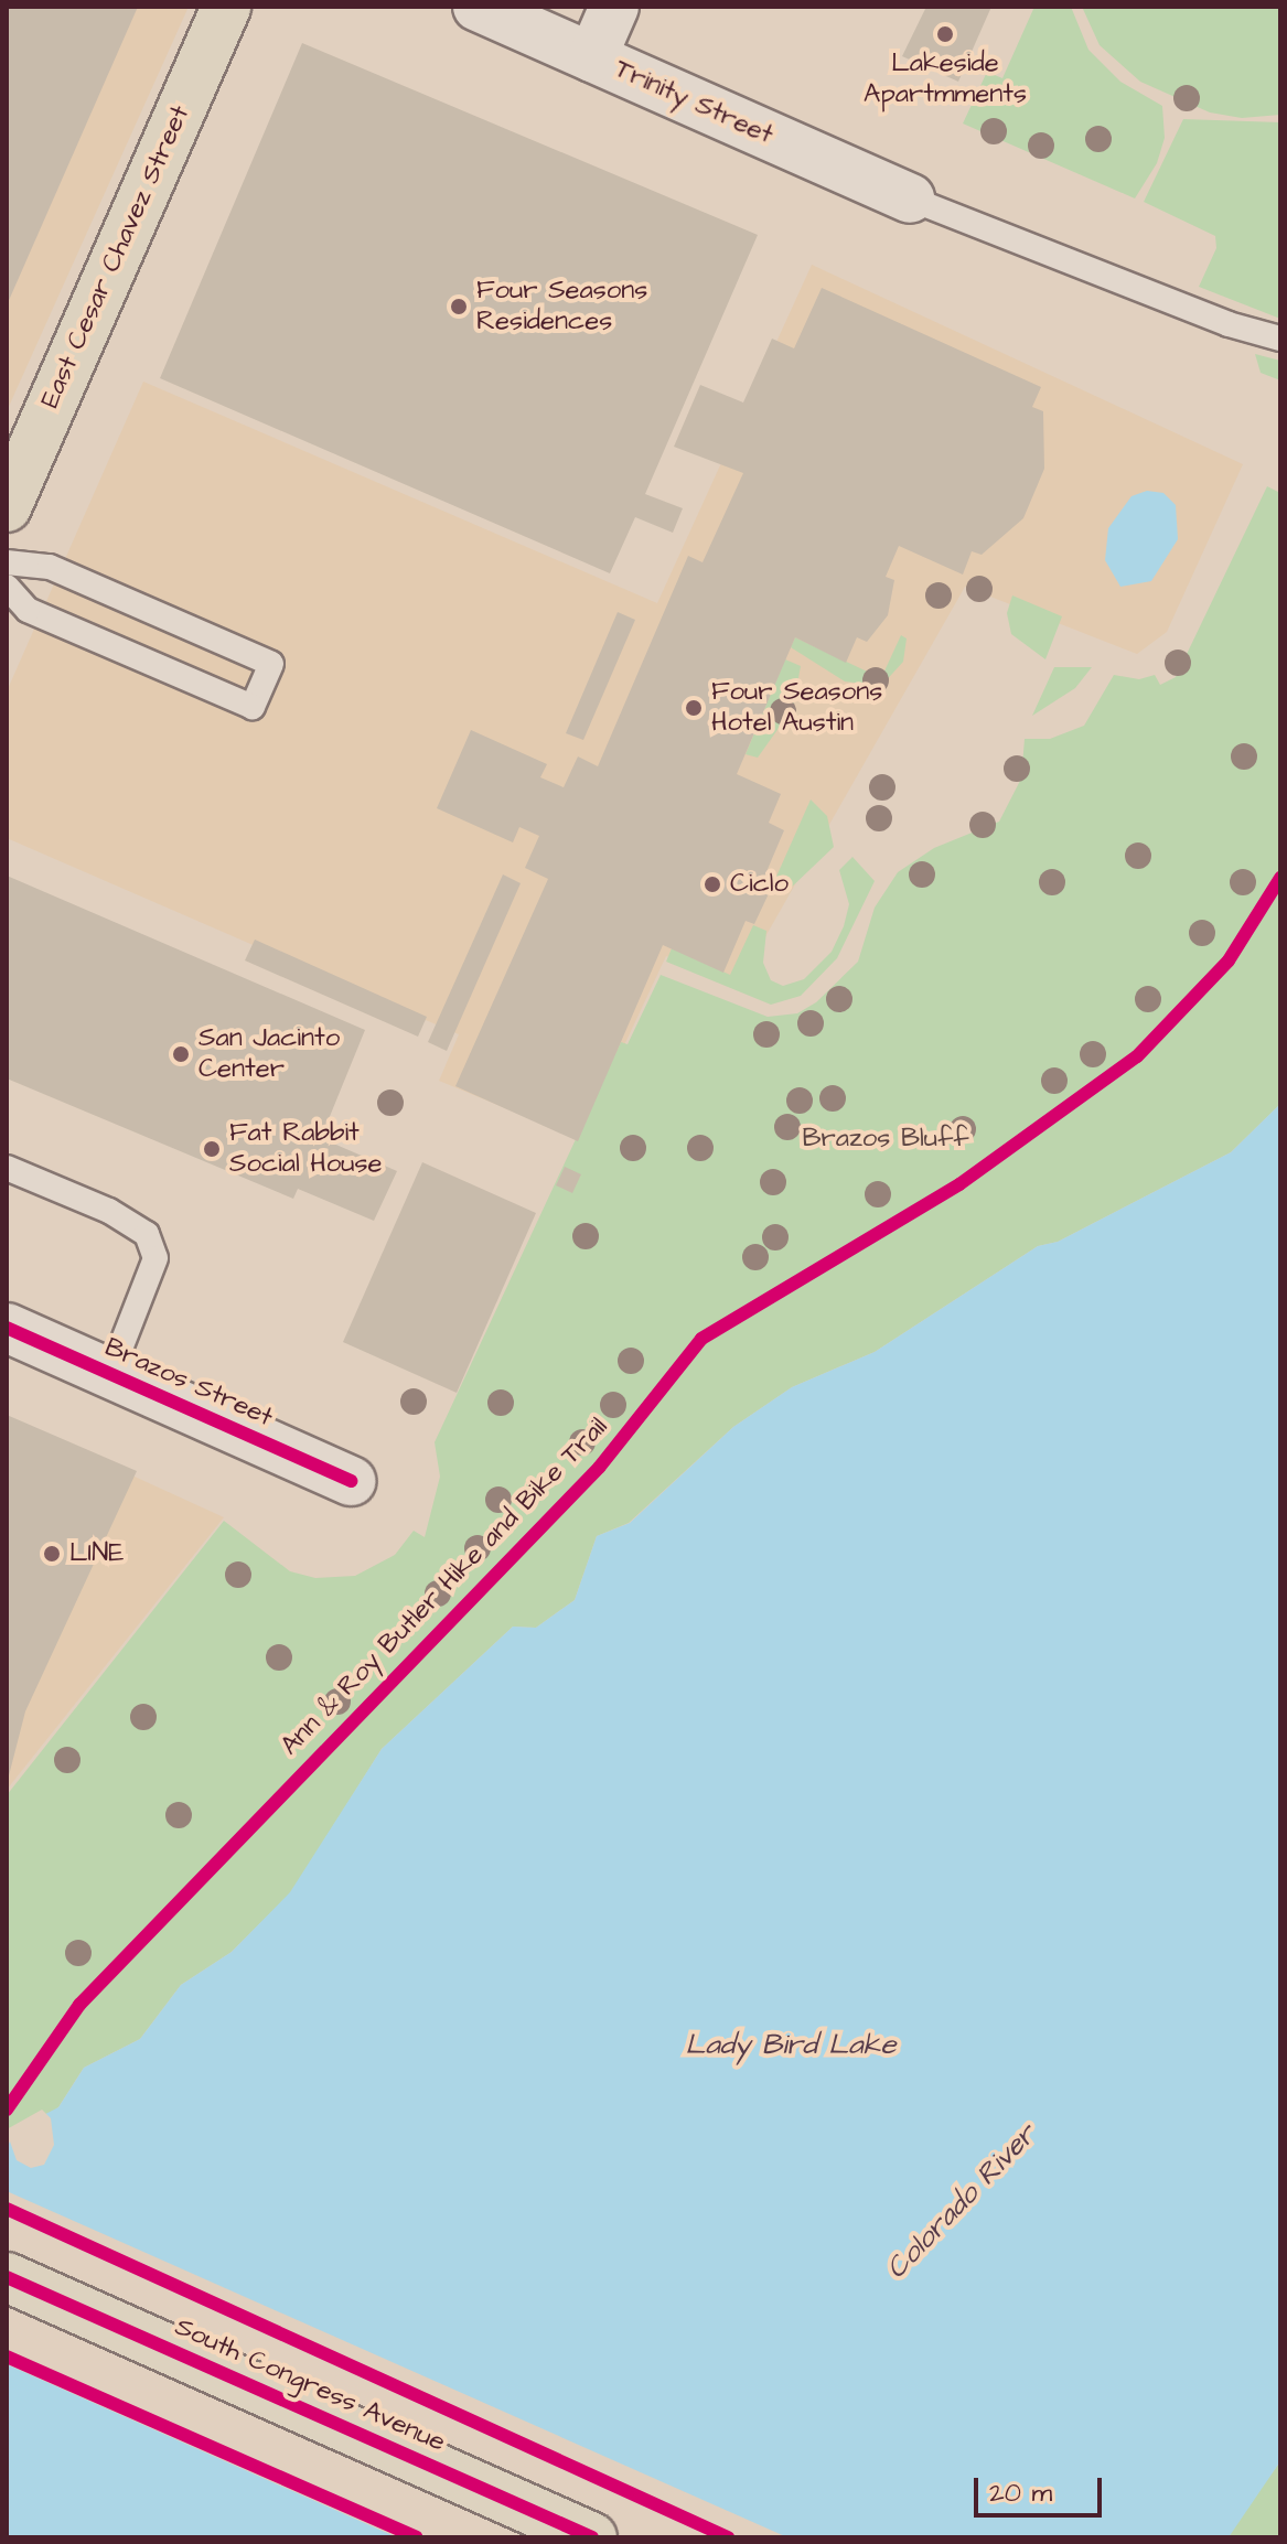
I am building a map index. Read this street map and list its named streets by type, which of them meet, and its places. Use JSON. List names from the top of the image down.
{
  "streets": {
    "main road": ["East Cesar Chavez Street", "South Congress Avenue"],
    "street": ["Trinity Street", "Brazos Street"],
    "cycle path": ["Ann & Roy Butler Hike and Bike Trail"]
  },
  "water": ["Lady Bird Lake", "Colorado River"],
  "parks": ["Brazos Bluff"],
  "places": [
    "Lakeside Apartmments",
    "Four Seasons Residences",
    "Four Seasons Hotel Austin",
    "Ciclo",
    "San Jacinto Center",
    "Fat Rabbit Social House",
    "LINE"
  ],
  "scale_bar": "20 m"
}
